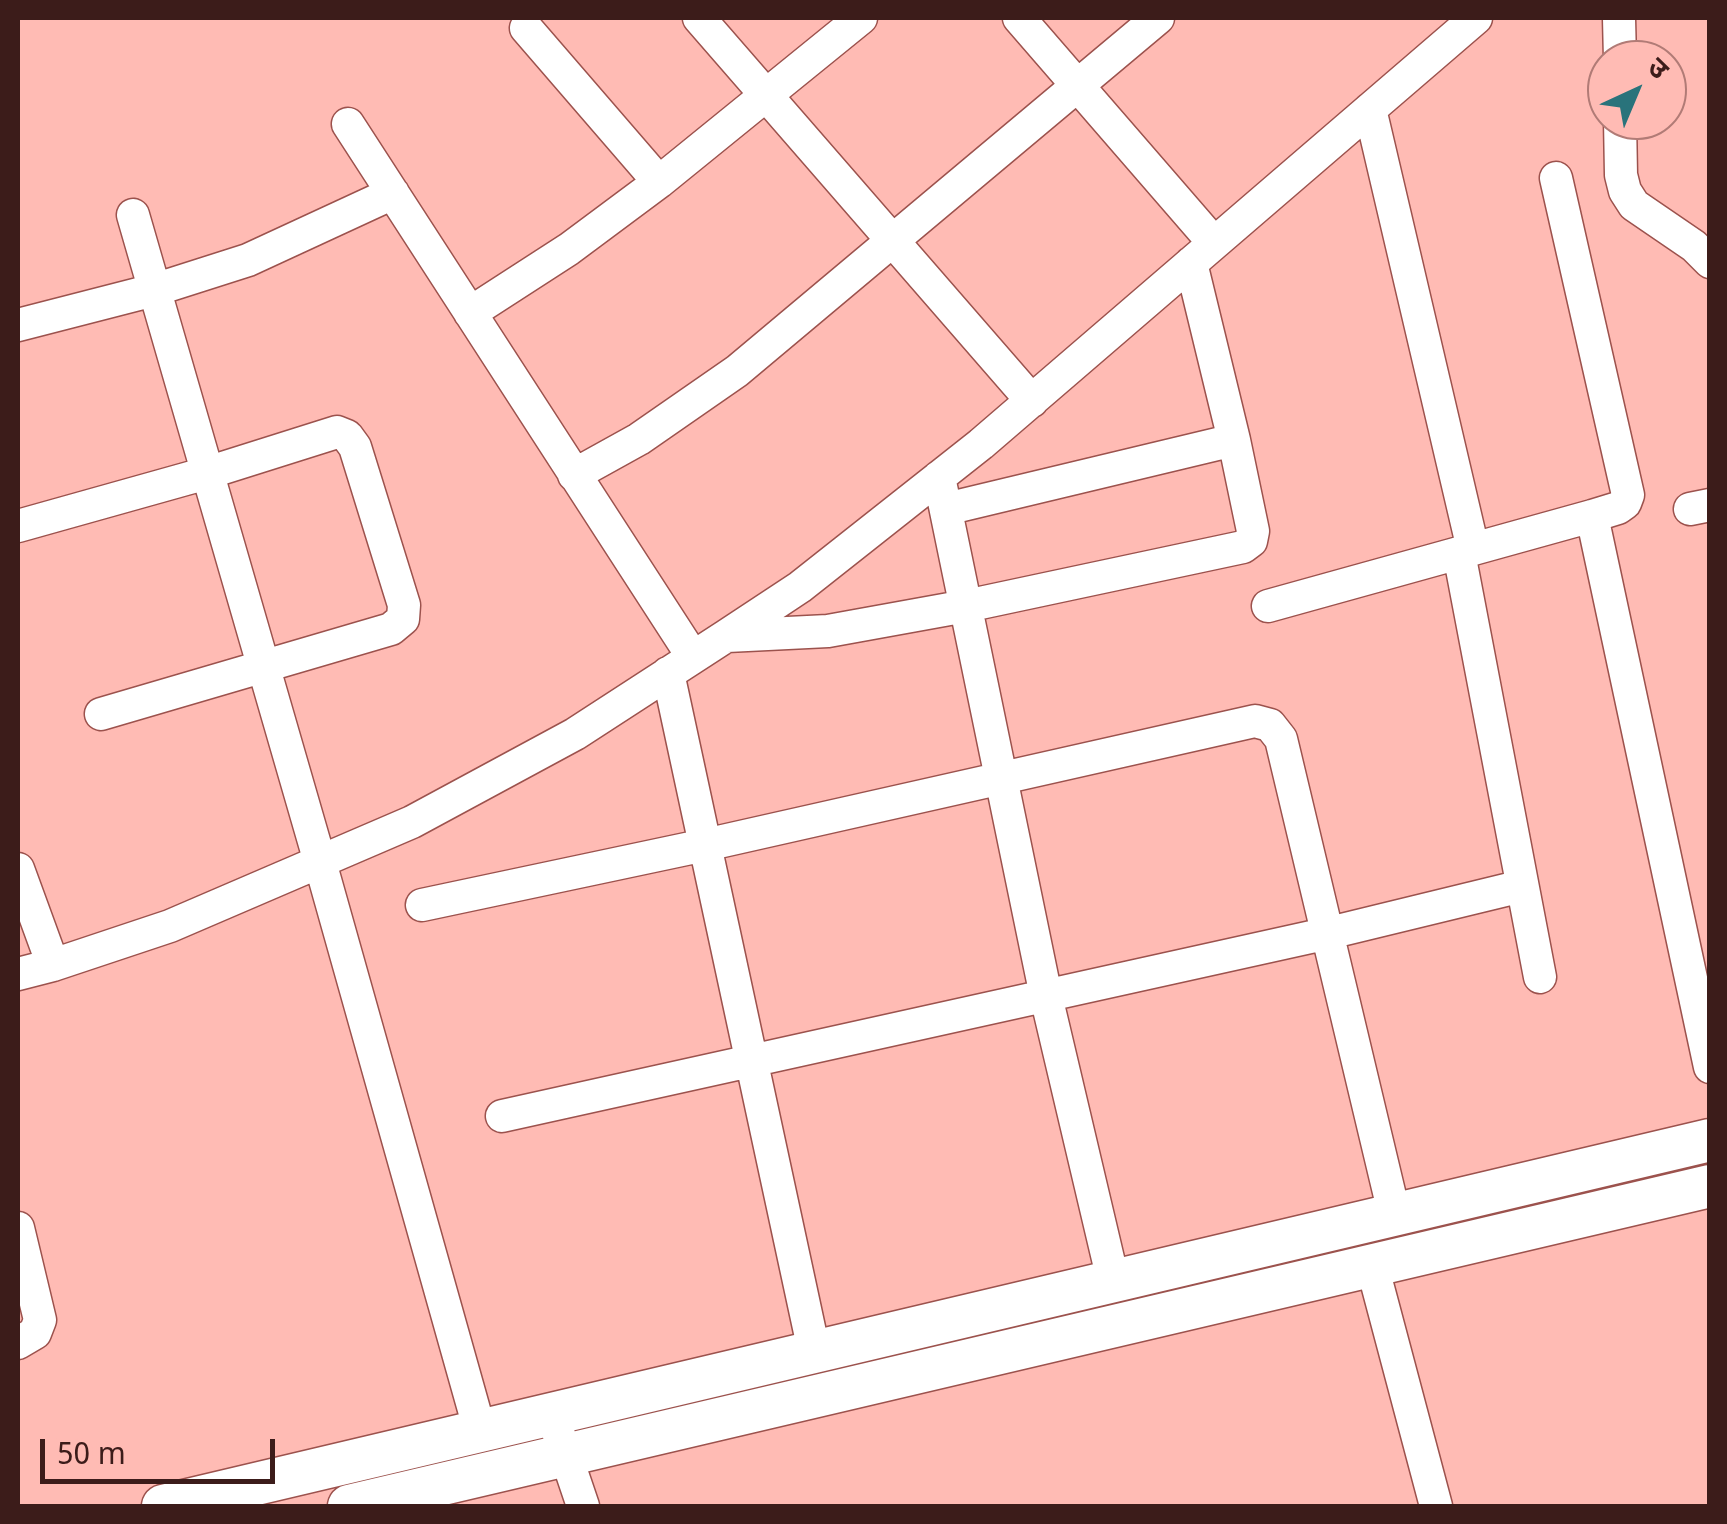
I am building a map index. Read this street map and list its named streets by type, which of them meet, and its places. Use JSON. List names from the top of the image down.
{
  "scale_bar": "50 m",
  "north": "top right"
}
